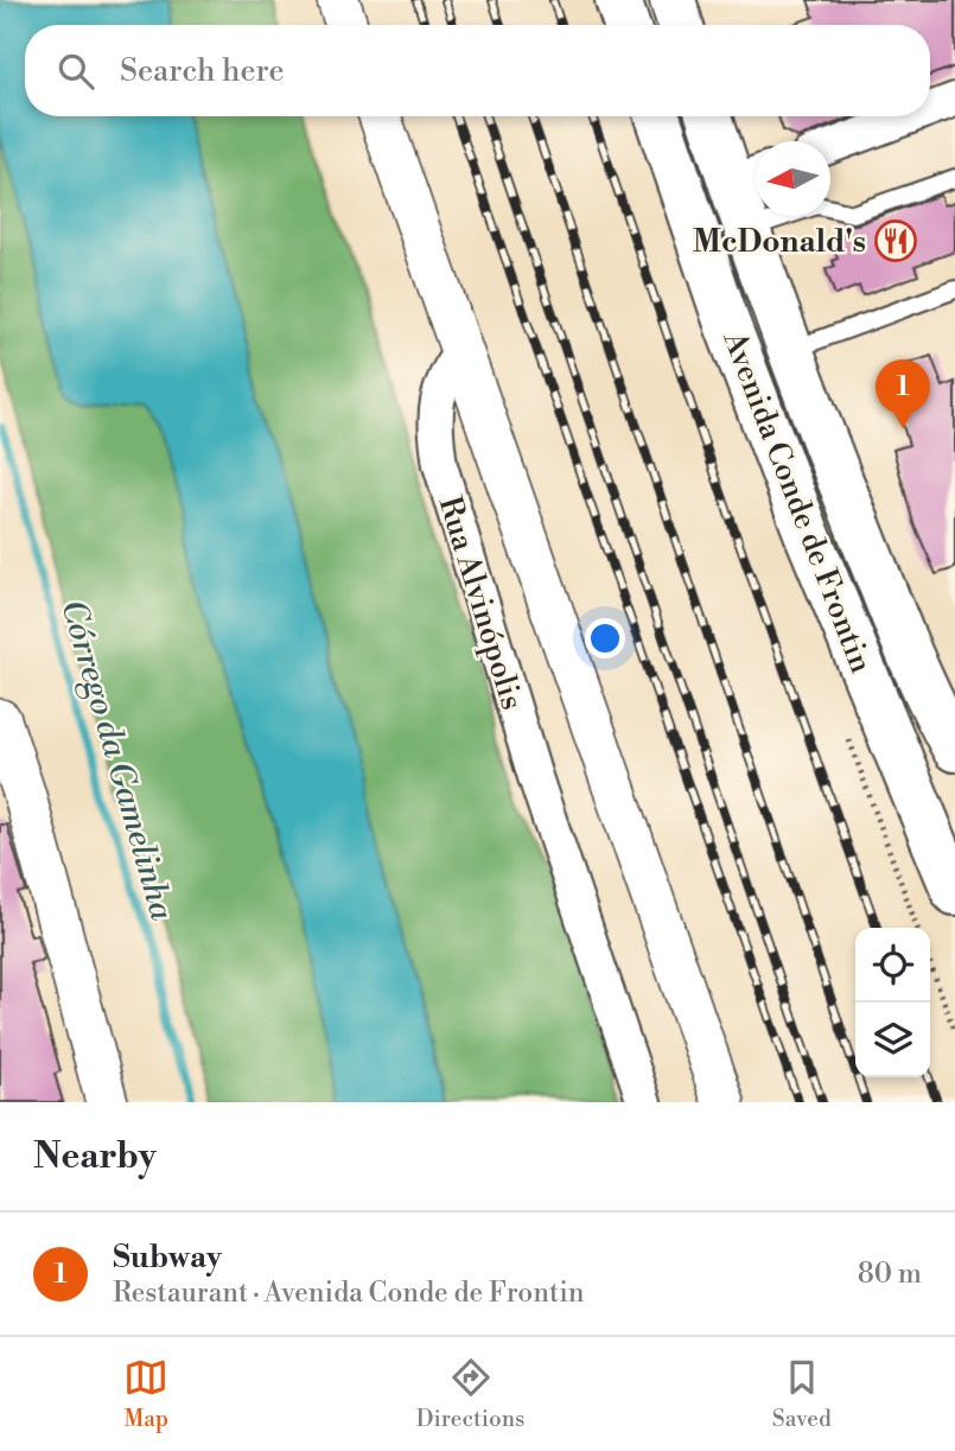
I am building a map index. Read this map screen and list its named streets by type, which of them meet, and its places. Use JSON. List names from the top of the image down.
{
  "streets": {
    "highway": ["Avenida Conde de Frontin"],
    "street": ["Rua Alvinópolis"]
  },
  "water": ["Córrego da Gamelinha"],
  "places": {
    "restaurant": ["McDonald's"]
  },
  "north": "left",
  "page": {
    "search": "Search here",
    "pins": "1",
    "heading": "Nearby",
    "list": [
      {
        "mark": "1",
        "name": "Subway",
        "note": "Restaurant · Avenida Conde de Frontin",
        "value": "80 m"
      }
    ],
    "nav": ["Map", "Directions", "Saved"]
  }
}
